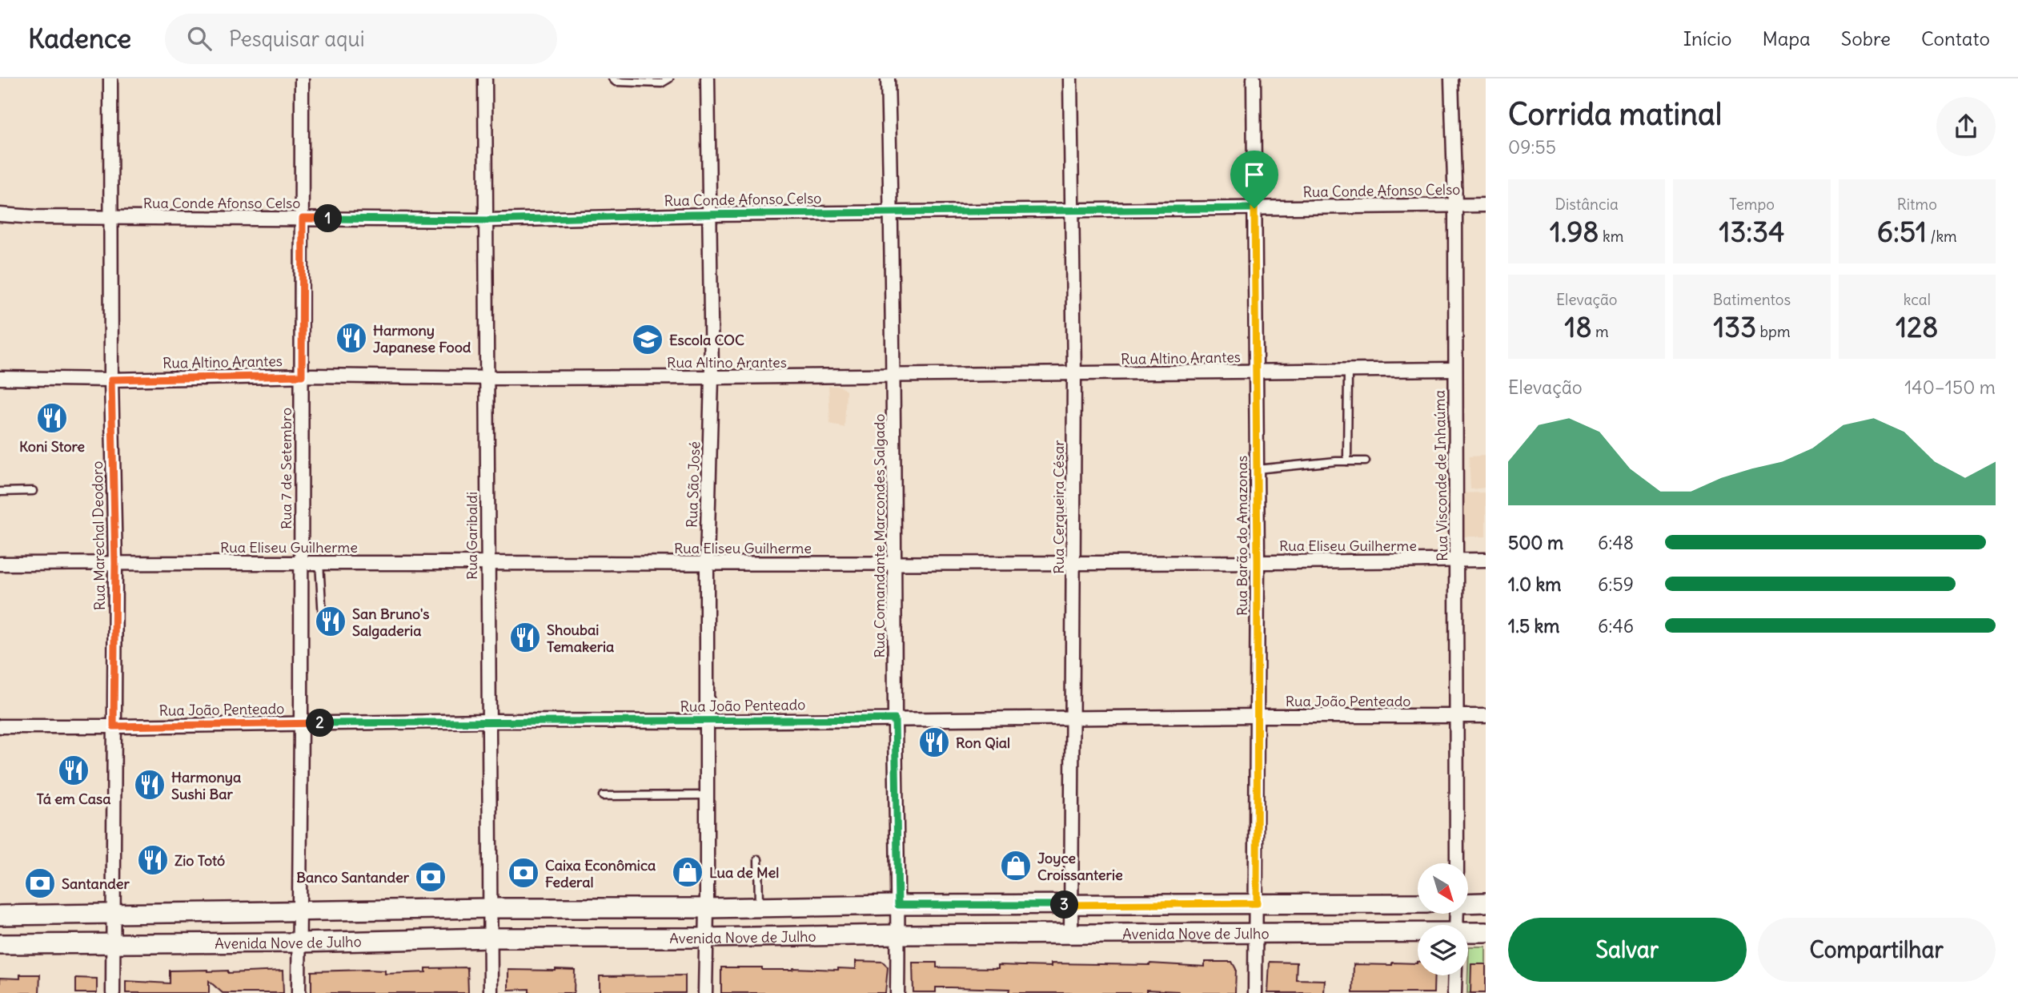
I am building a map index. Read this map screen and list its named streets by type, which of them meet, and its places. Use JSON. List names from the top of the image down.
{
  "streets": {
    "main road": ["Avenida Nove de Julho"],
    "street": [
      "Rua Conde Afonso Celso",
      "Rua Altino Arantes",
      "Rua 7 de Setembro",
      "Rua Visconde de Inhaúma",
      "Rua São José",
      "Rua Cerqueira César",
      "Rua Marechal Deodoro",
      "Rua Garibaldi",
      "Rua Comandante Marcondes Salgado",
      "Rua Barão do Amazonas",
      "Rua Eliseu Guilherme",
      "Rua João Penteado"
    ]
  },
  "crossings": [
    ["Rua Conde Afonso Celso", "Rua 7 de Setembro"],
    ["Rua Conde Afonso Celso", "Rua Visconde de Inhaúma"],
    ["Rua Conde Afonso Celso", "Rua São José"],
    ["Rua Conde Afonso Celso", "Rua Cerqueira César"],
    ["Rua Conde Afonso Celso", "Rua Marechal Deodoro"],
    ["Rua Conde Afonso Celso", "Rua Garibaldi"],
    ["Rua Conde Afonso Celso", "Rua Comandante Marcondes Salgado"],
    ["Rua Conde Afonso Celso", "Rua Barão do Amazonas"],
    ["Rua Altino Arantes", "Rua 7 de Setembro"],
    ["Rua Altino Arantes", "Rua Visconde de Inhaúma"],
    ["Rua Altino Arantes", "Rua São José"],
    ["Rua Altino Arantes", "Rua Cerqueira César"],
    ["Rua Altino Arantes", "Rua Marechal Deodoro"],
    ["Rua Altino Arantes", "Rua Garibaldi"],
    ["Rua Altino Arantes", "Rua Comandante Marcondes Salgado"],
    ["Rua Altino Arantes", "Rua Barão do Amazonas"],
    ["Rua 7 de Setembro", "Rua Eliseu Guilherme"],
    ["Rua 7 de Setembro", "Rua João Penteado"],
    ["Rua 7 de Setembro", "Avenida Nove de Julho"],
    ["Rua Visconde de Inhaúma", "Rua Eliseu Guilherme"],
    ["Rua Visconde de Inhaúma", "Rua João Penteado"],
    ["Rua São José", "Rua Eliseu Guilherme"],
    ["Rua São José", "Rua João Penteado"],
    ["Rua São José", "Avenida Nove de Julho"],
    ["Rua Cerqueira César", "Rua Eliseu Guilherme"],
    ["Rua Cerqueira César", "Rua João Penteado"],
    ["Rua Cerqueira César", "Avenida Nove de Julho"],
    ["Rua Marechal Deodoro", "Rua Eliseu Guilherme"],
    ["Rua Marechal Deodoro", "Rua João Penteado"],
    ["Rua Marechal Deodoro", "Avenida Nove de Julho"],
    ["Rua Garibaldi", "Rua Eliseu Guilherme"],
    ["Rua Garibaldi", "Rua João Penteado"],
    ["Rua Garibaldi", "Avenida Nove de Julho"],
    ["Rua Comandante Marcondes Salgado", "Rua Eliseu Guilherme"],
    ["Rua Comandante Marcondes Salgado", "Rua João Penteado"],
    ["Rua Comandante Marcondes Salgado", "Avenida Nove de Julho"],
    ["Rua Barão do Amazonas", "Rua Eliseu Guilherme"],
    ["Rua Barão do Amazonas", "Rua João Penteado"],
    ["Rua Barão do Amazonas", "Avenida Nove de Julho"]
  ],
  "places": {
    "restaurant": [
      "Harmony Japanese Food",
      "Koni Store",
      "San Bruno's Salgaderia",
      "Shoubai Temakeria",
      "Ron Qial",
      "Tá em Casa",
      "Harmonya Sushi Bar",
      "Zio Totó"
    ],
    "school or university": ["Escola COC"],
    "shop": ["Joyce Croissanterie", "Lua de Mel"],
    "bank": ["Caixa Econômica Federal", "Banco Santander", "Santander"]
  },
  "north": "bottom right",
  "page": {
    "header": "Kadence",
    "search": "Pesquisar aqui",
    "nav": [
      "Início",
      "Mapa",
      "Sobre",
      "Contato"
    ],
    "heading": ["Corrida matinal", "09:55"],
    "stats": [
      ["Distância", "1.98 km"],
      ["Tempo", "13:34"],
      ["Ritmo", "6:51 /km"],
      ["Elevação", "18 m"],
      ["Batimentos", "133 bpm"],
      ["kcal", "128"]
    ],
    "pins": ["1", "2", "3"],
    "chart": ["Elevação", "140–150 m"],
    "list": [
      {
        "name": "500 m",
        "note": "6:48"
      },
      {
        "name": "1.0 km",
        "note": "6:59"
      },
      {
        "name": "1.5 km",
        "note": "6:46"
      }
    ],
    "buttons": ["Salvar", "Compartilhar"]
  }
}
